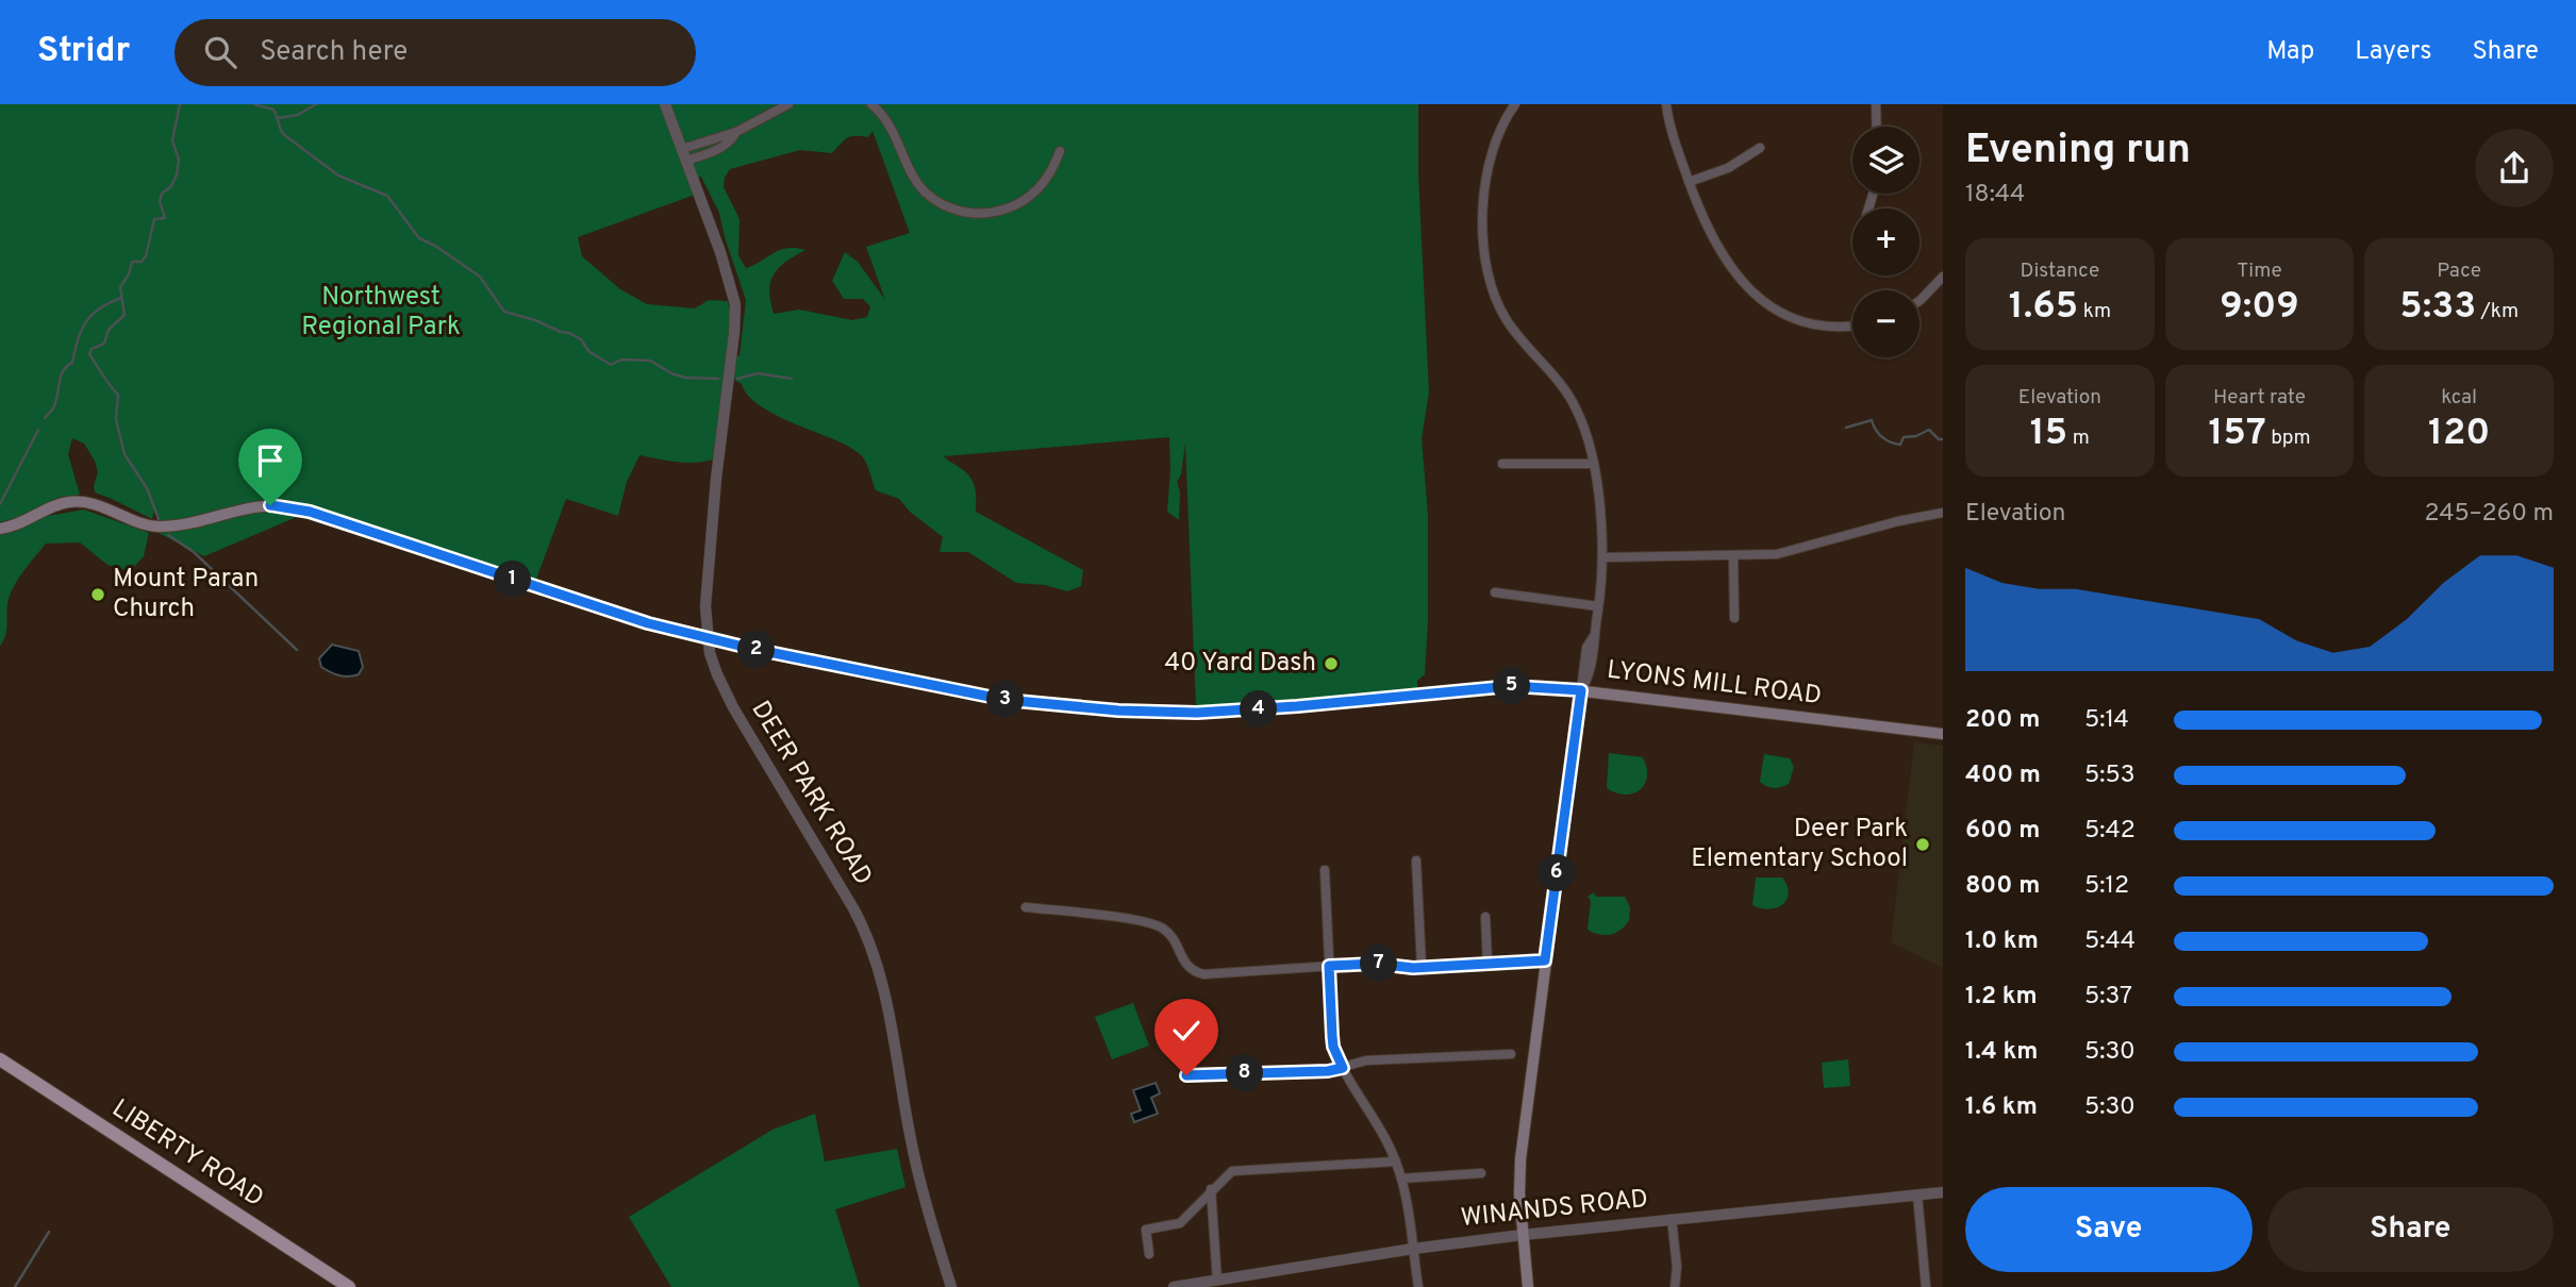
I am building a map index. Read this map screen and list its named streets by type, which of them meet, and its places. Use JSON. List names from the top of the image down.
{
  "streets": {
    "main road": ["LYONS MILL ROAD", "LIBERTY ROAD"],
    "street": ["DEER PARK ROAD", "WINANDS ROAD"]
  },
  "crossings": [
    ["LYONS MILL ROAD", "DEER PARK ROAD"]
  ],
  "parks": ["Northwest Regional Park"],
  "places": ["Mount Paran Church", "40 Yard Dash", "Deer Park Elementary School"],
  "page": {
    "header": "Stridr",
    "search": "Search here",
    "nav": ["Map", "Layers", "Share"],
    "heading": ["Evening run", "18:44"],
    "map_buttons": ["+", "−"],
    "stats": [
      ["Distance", "1.65 km"],
      ["Time", "9:09"],
      ["Pace", "5:33 /km"],
      ["Elevation", "15 m"],
      ["Heart rate", "157 bpm"],
      ["kcal", "120"]
    ],
    "chart": ["Elevation", "245–260 m"],
    "pins": [
      "1",
      "2",
      "5",
      "3",
      "4",
      "6",
      "7",
      "8"
    ],
    "list": [
      {
        "name": "200 m",
        "note": "5:14"
      },
      {
        "name": "400 m",
        "note": "5:53"
      },
      {
        "name": "600 m",
        "note": "5:42"
      },
      {
        "name": "800 m",
        "note": "5:12"
      },
      {
        "name": "1.0 km",
        "note": "5:44"
      },
      {
        "name": "1.2 km",
        "note": "5:37"
      },
      {
        "name": "1.4 km",
        "note": "5:30"
      },
      {
        "name": "1.6 km",
        "note": "5:30"
      }
    ],
    "buttons": ["Save", "Share"]
  }
}
